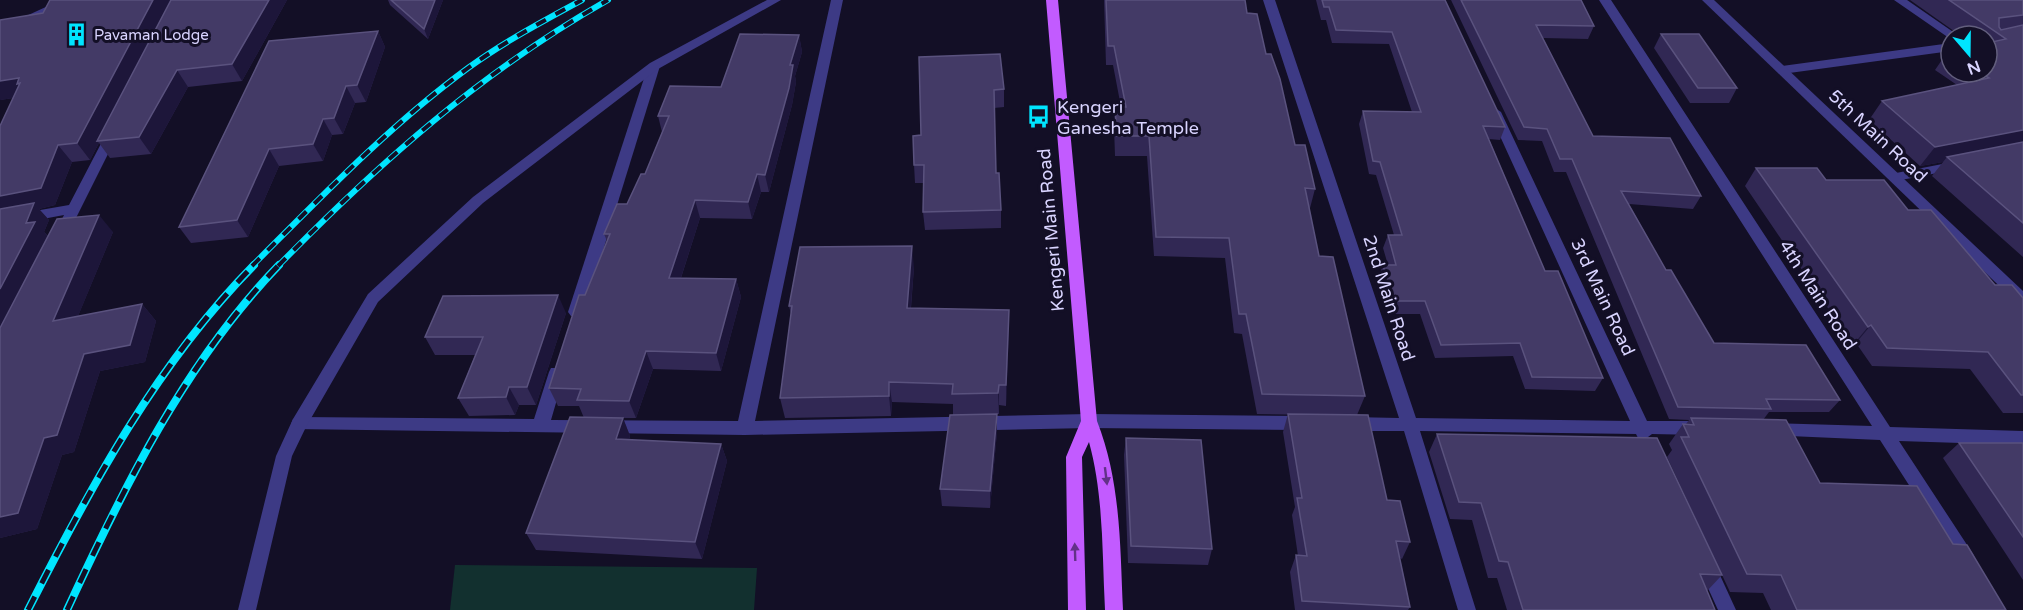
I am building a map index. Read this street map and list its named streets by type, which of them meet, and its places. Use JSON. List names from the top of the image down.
{
  "streets": {
    "main road": ["Kengeri Main Road"],
    "street": [
      "5th Main Road",
      "4th Main Road",
      "3rd Main Road",
      "2nd Main Road"
    ]
  },
  "places": {
    "building": ["Pavaman Lodge"],
    "bus stop": ["Kengeri Ganesha Temple"]
  },
  "north": "bottom"
}
